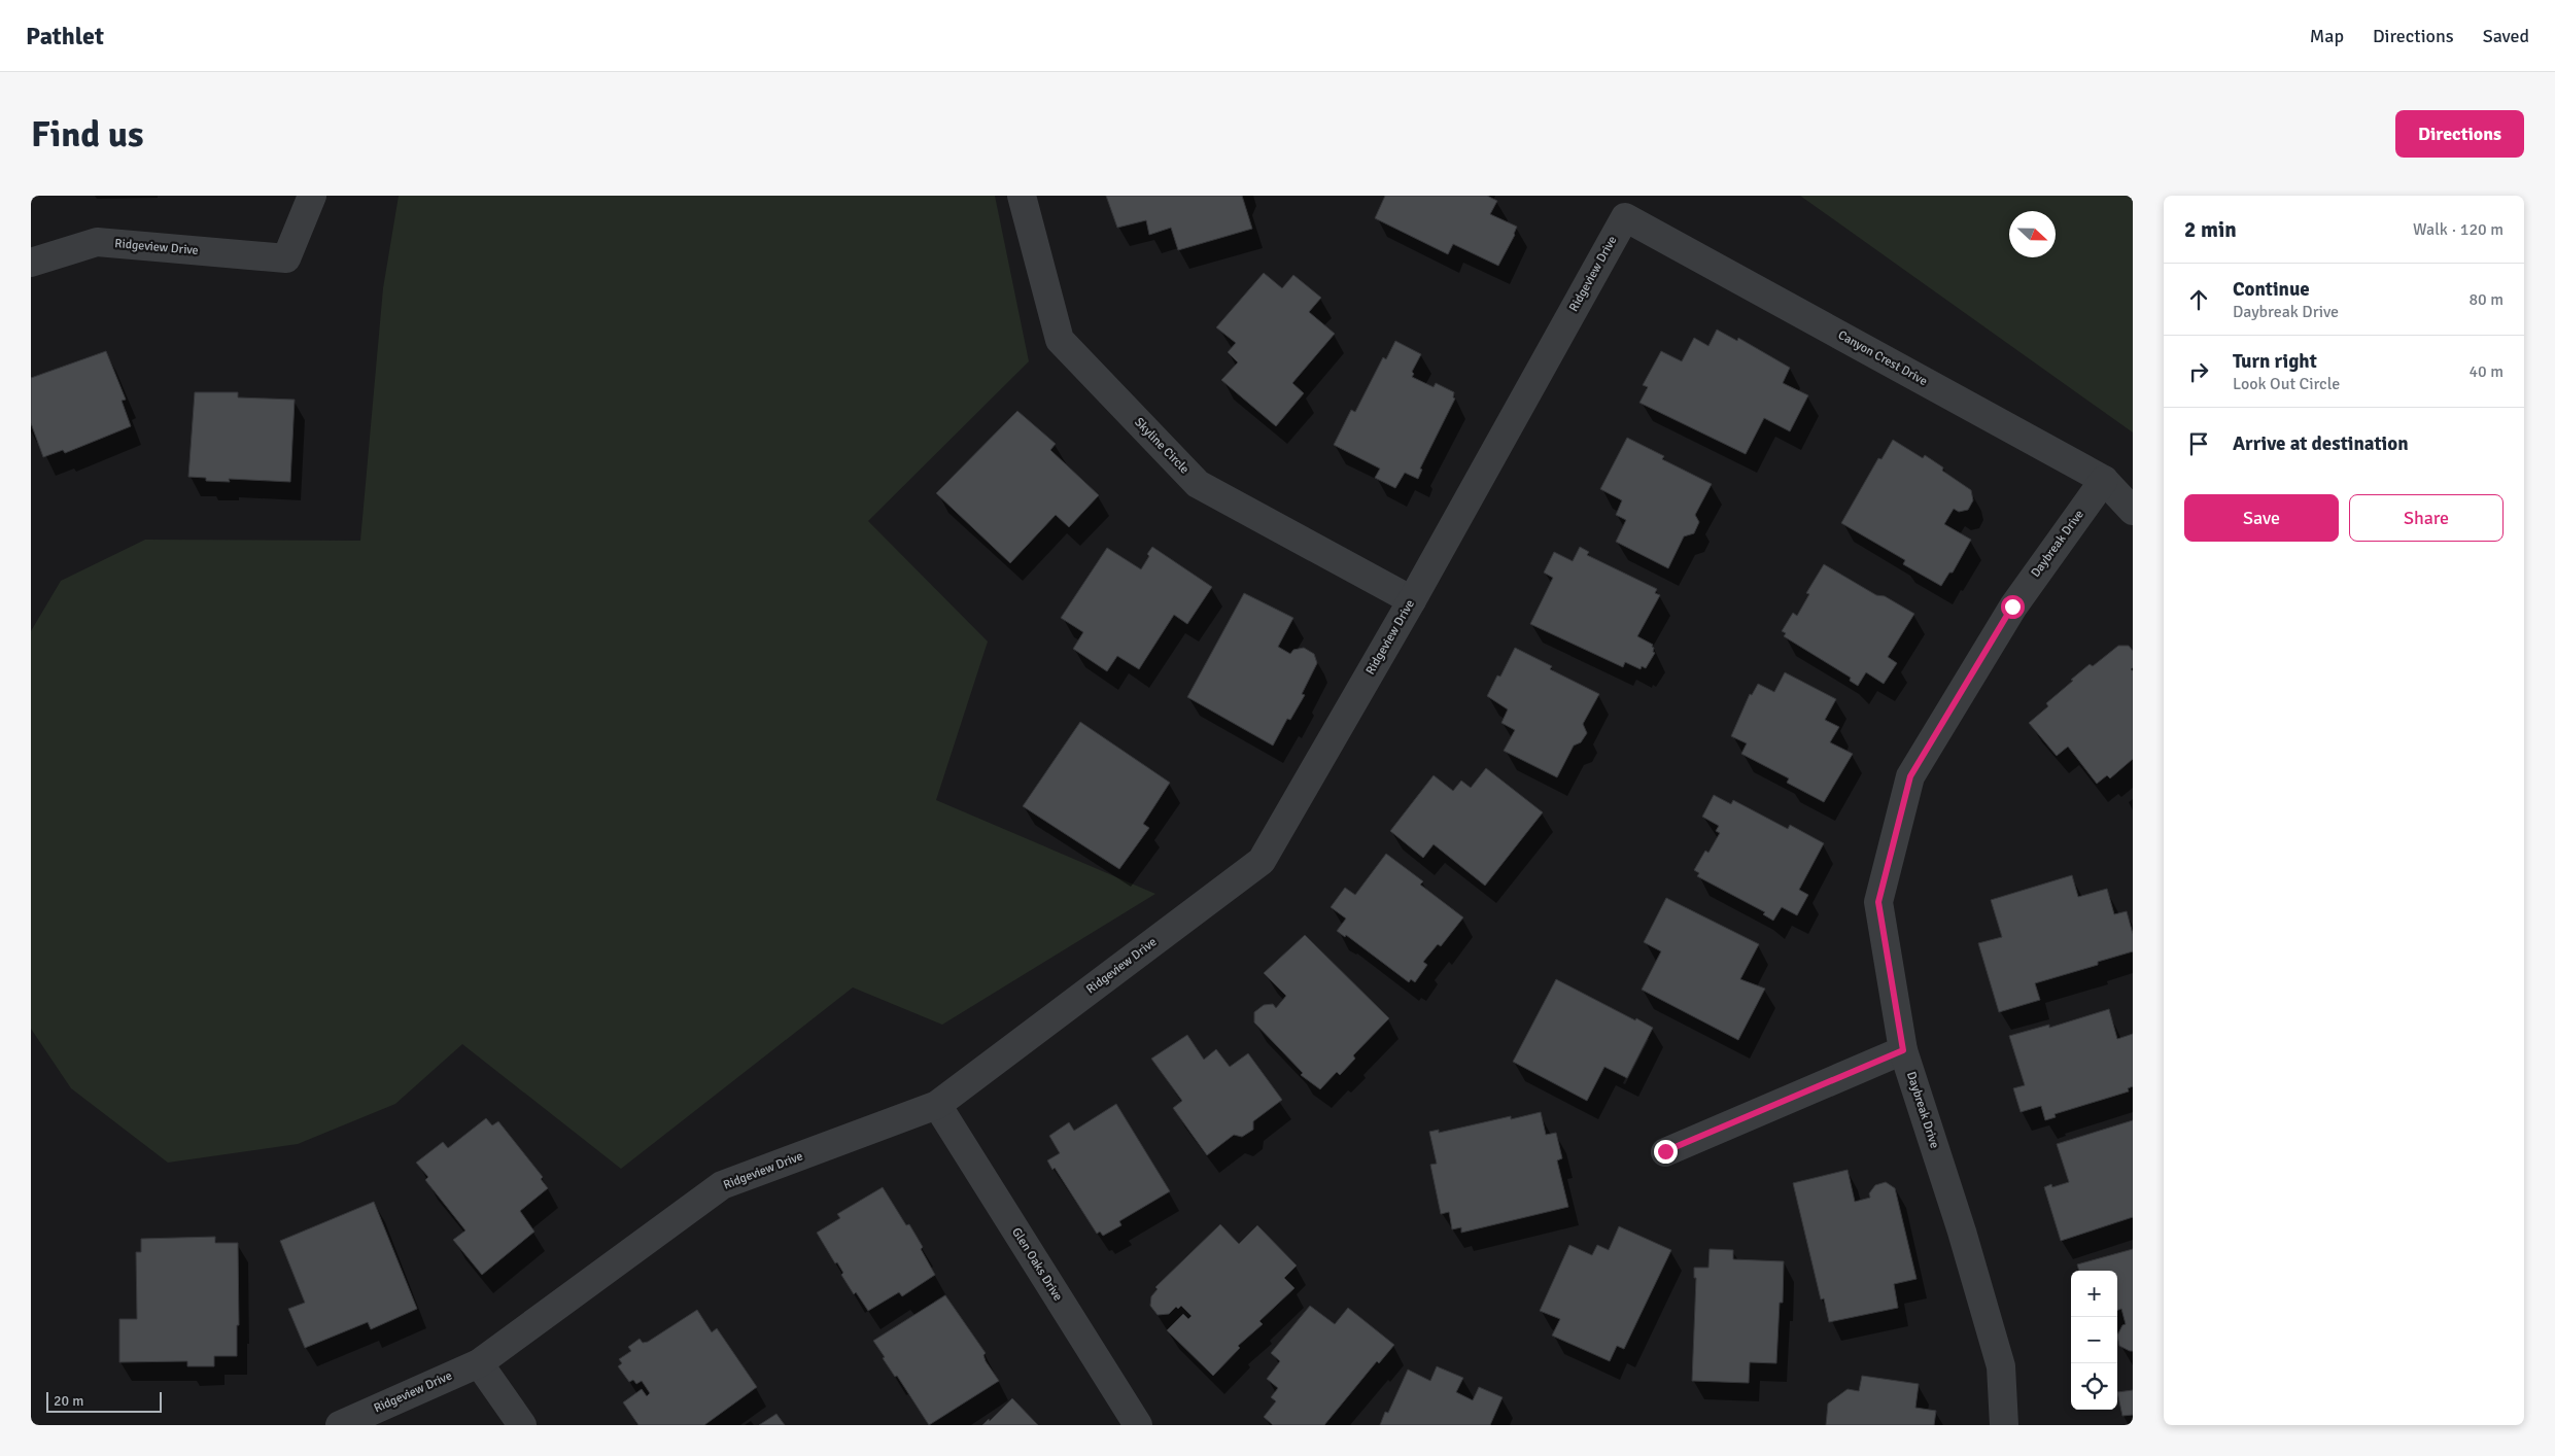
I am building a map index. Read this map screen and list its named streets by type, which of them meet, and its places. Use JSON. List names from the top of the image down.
{
  "streets": {
    "street": [
      "Ridgeview Drive",
      "Canyon Crest Drive",
      "Skyline Circle",
      "Daybreak Drive",
      "Glen Oaks Drive"
    ]
  },
  "crossings": [
    ["Ridgeview Drive", "Canyon Crest Drive"],
    ["Ridgeview Drive", "Skyline Circle"],
    ["Ridgeview Drive", "Glen Oaks Drive"],
    ["Canyon Crest Drive", "Daybreak Drive"]
  ],
  "scale_bar": "20 m",
  "north": "right",
  "page": {
    "header": "Pathlet",
    "nav": ["Map", "Directions", "Saved"],
    "buttons": [
      "Directions",
      ["Save", "Share"]
    ],
    "title": "Find us",
    "heading": ["2 min", "Walk · 120 m"],
    "list": [
      ["Continue", "Daybreak Drive", "80 m"],
      ["Turn right", "Look Out Circle", "40 m"],
      "Arrive at destination"
    ],
    "map_buttons": ["+", "−"],
    "scale": "20 m"
  }
}
